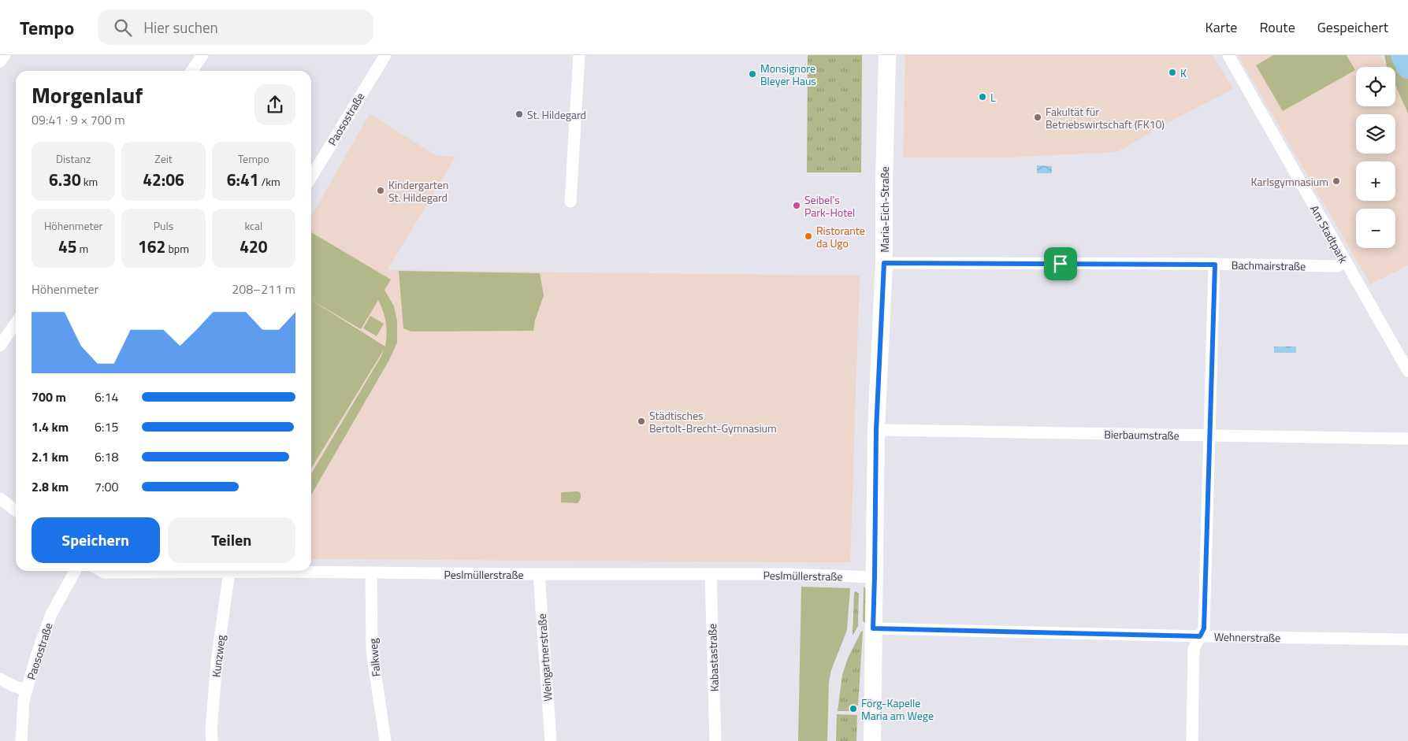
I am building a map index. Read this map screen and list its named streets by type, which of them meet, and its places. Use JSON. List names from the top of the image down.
{
  "streets": {
    "street": [
      "Paosostraße",
      "Maria-Eich-Straße",
      "Am Stadtpark",
      "Bachmairstraße",
      "Bierbaumstraße",
      "Peslmüllerstraße",
      "Wehnerstraße",
      "Kunzweg",
      "Falkweg",
      "Weingartnerstraße",
      "Kabastastraße"
    ]
  },
  "crossings": [
    ["Maria-Eich-Straße", "Bachmairstraße"],
    ["Maria-Eich-Straße", "Bierbaumstraße"],
    ["Maria-Eich-Straße", "Peslmüllerstraße"],
    ["Maria-Eich-Straße", "Wehnerstraße"],
    ["Am Stadtpark", "Bachmairstraße"],
    ["Peslmüllerstraße", "Kunzweg"],
    ["Peslmüllerstraße", "Falkweg"],
    ["Peslmüllerstraße", "Weingartnerstraße"],
    ["Peslmüllerstraße", "Kabastastraße"]
  ],
  "places": [
    "K",
    "Monsignore Bleyer Haus",
    "L",
    "St. Hildegard",
    "Fakultät für Betriebswirtschaft (FK10)",
    "Karlsgymnasium",
    "Kindergarten St. Hildegard",
    "Seibel's Park-Hotel",
    "Ristorante da Ugo",
    "Städtisches Bertolt-Brecht-Gymnasium",
    "Förg-Kapelle Maria am Wege"
  ],
  "page": {
    "header": "Tempo",
    "search": "Hier suchen",
    "nav": ["Karte", "Route", "Gespeichert"],
    "map_buttons": ["+", "−"],
    "heading": ["Morgenlauf", "09:41 · 9 × 700 m"],
    "stats": [
      ["Distanz", "6.30 km"],
      ["Zeit", "42:06"],
      ["Tempo", "6:41 /km"],
      ["Höhenmeter", "45 m"],
      ["Puls", "162 bpm"],
      ["kcal", "420"]
    ],
    "chart": ["Höhenmeter", "208–211 m"],
    "list": [
      {
        "name": "700 m",
        "note": "6:14"
      },
      {
        "name": "1.4 km",
        "note": "6:15"
      },
      {
        "name": "2.1 km",
        "note": "6:18"
      },
      {
        "name": "2.8 km",
        "note": "7:00"
      }
    ],
    "buttons": ["Speichern", "Teilen"]
  }
}
